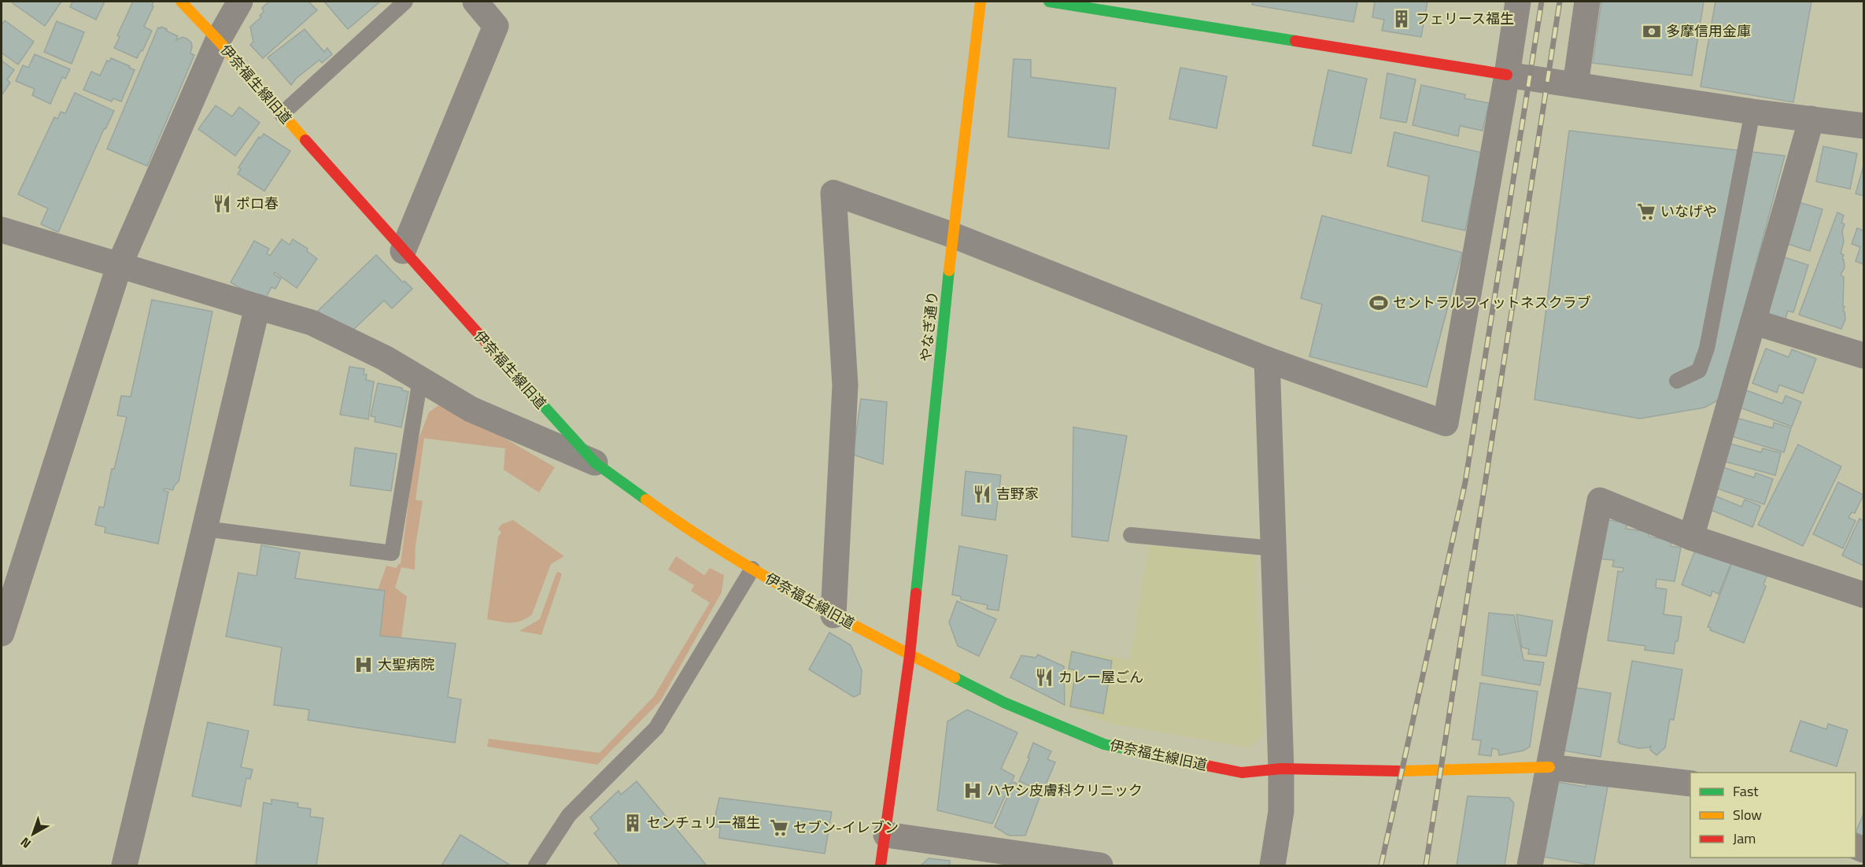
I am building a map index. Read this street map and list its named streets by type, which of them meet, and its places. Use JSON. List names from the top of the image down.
{
  "streets": {
    "street": ["伊奈福生線旧道", "やなぎ通り"]
  },
  "crossings": [
    ["伊奈福生線旧道", "やなぎ通り"]
  ],
  "places": {
    "building": ["フェリース福生", "センチュリー福生"],
    "bank": ["多摩信用金庫"],
    "restaurant": ["ポロ春", "吉野家", "カレー屋ごん"],
    "supermarket": ["いなげや", "セブン-イレブン"],
    "sports": ["セントラルフィットネスクラブ"],
    "hospital": ["大聖病院", "ハヤシ皮膚科クリニック"]
  },
  "legend": ["Fast", "Slow", "Jam"],
  "north": "bottom left"
}
